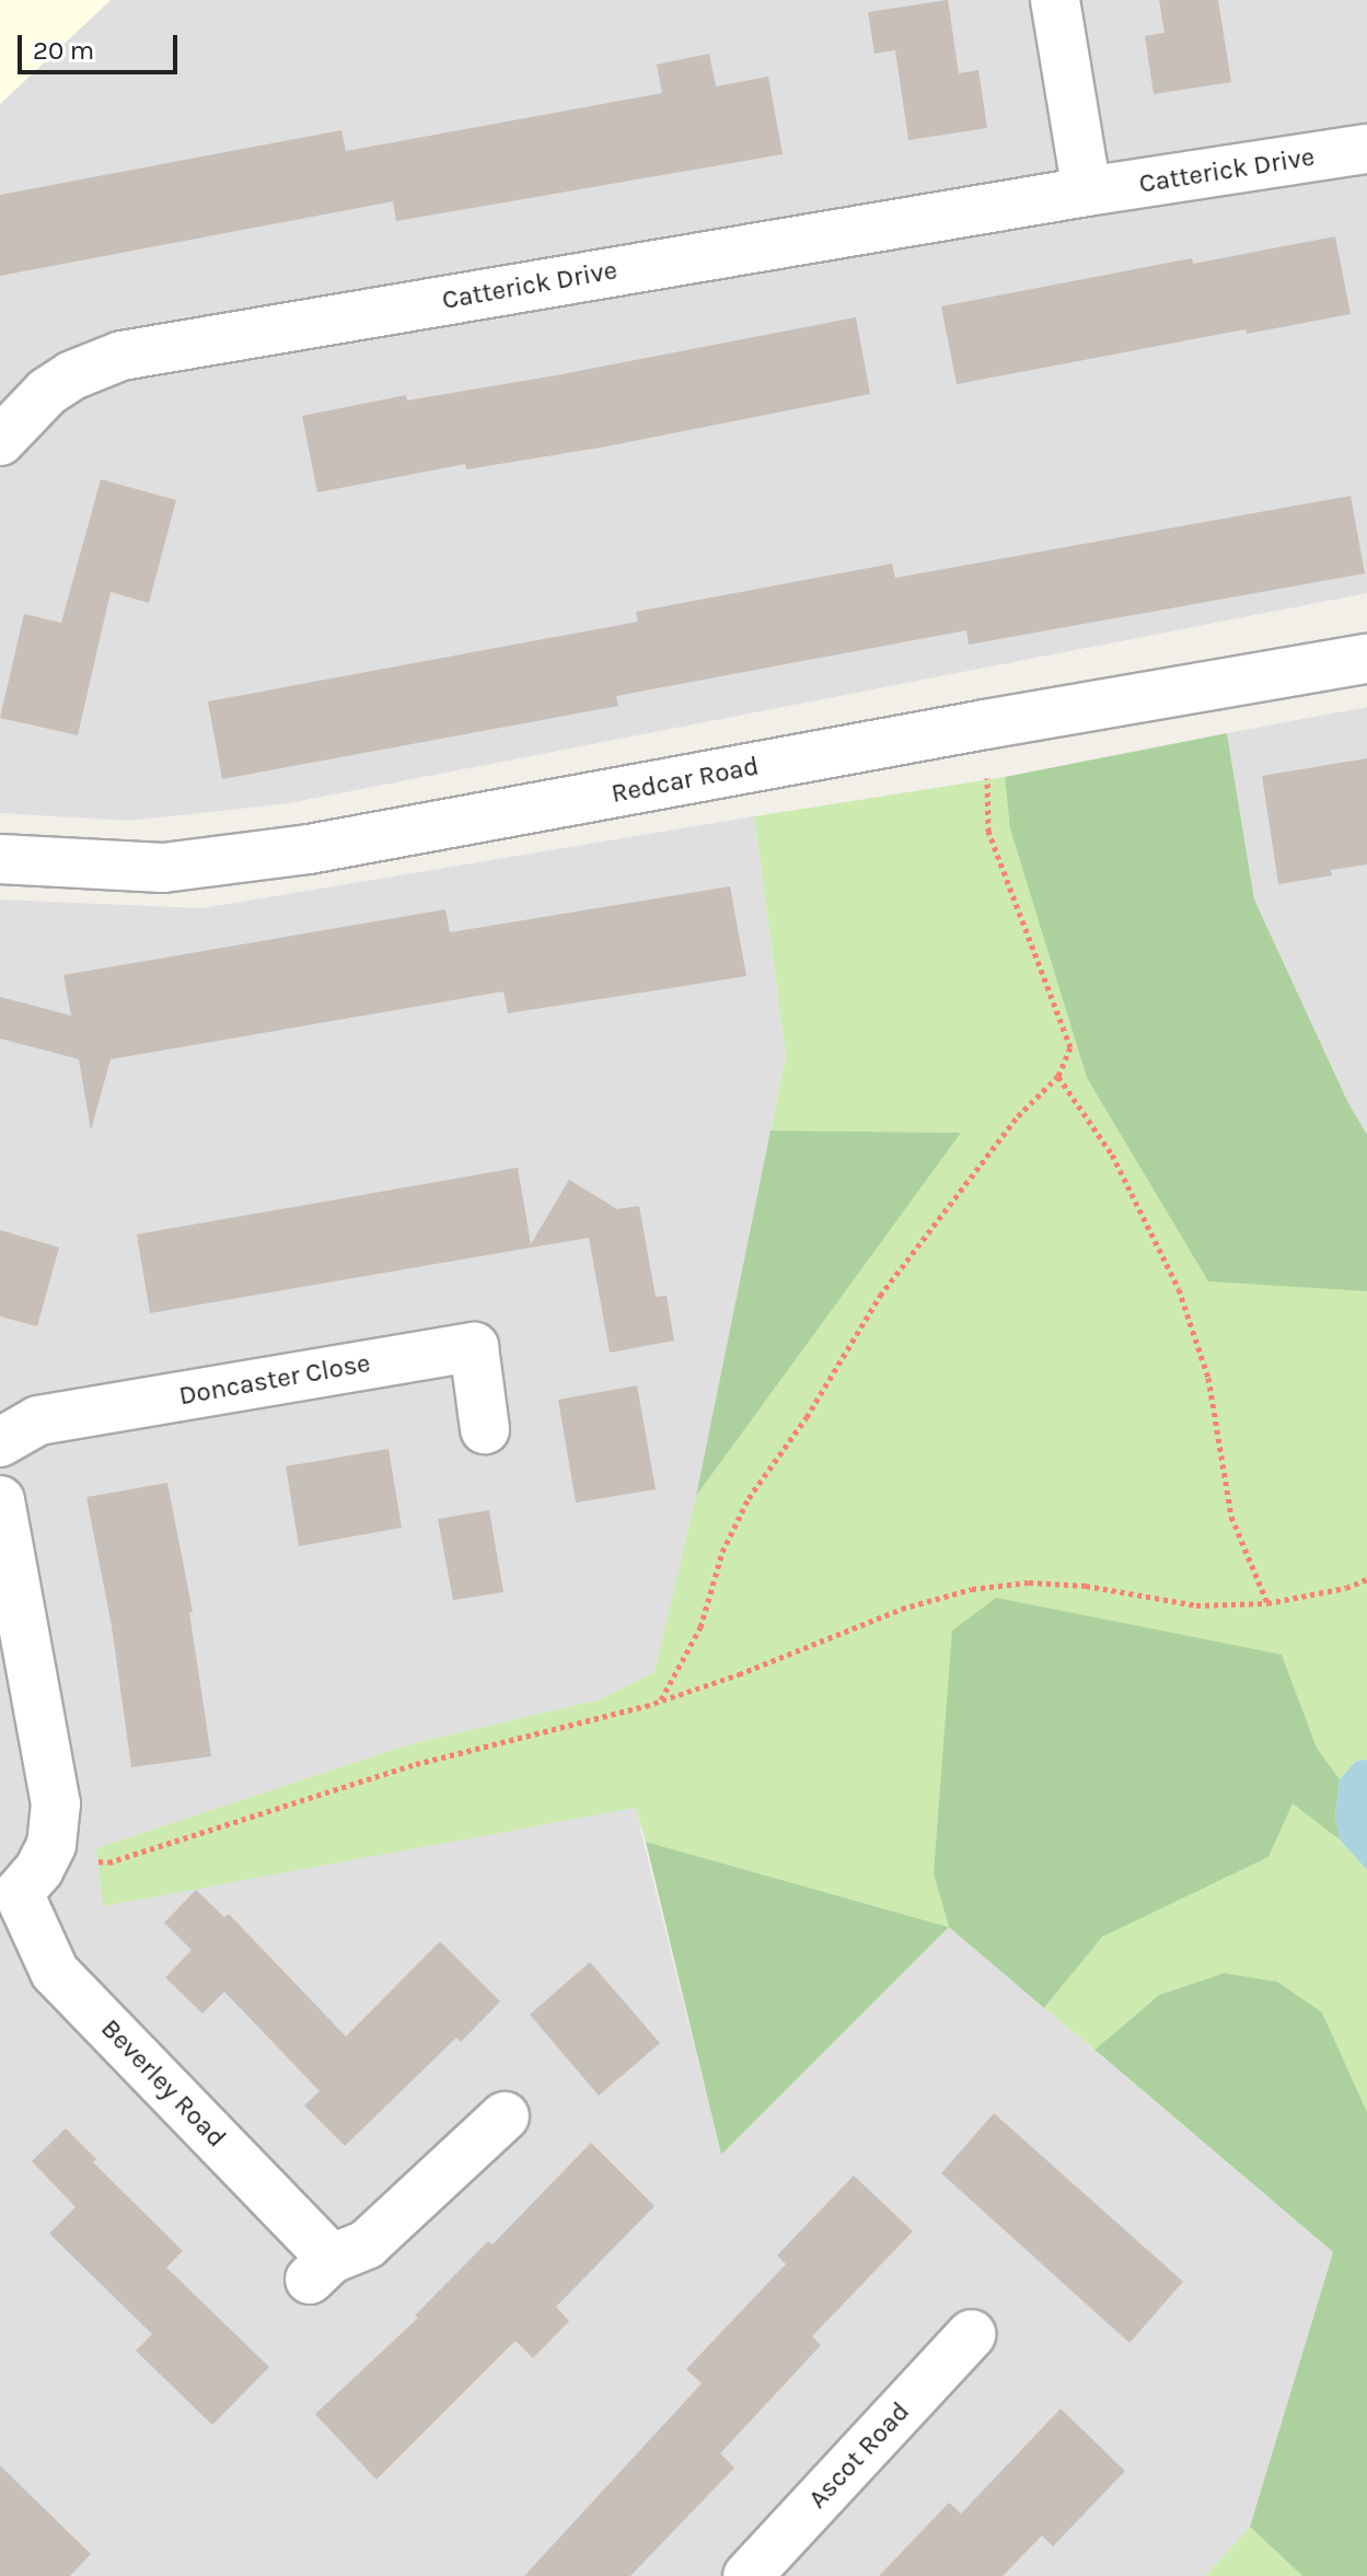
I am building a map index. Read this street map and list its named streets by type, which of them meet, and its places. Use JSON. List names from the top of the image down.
{
  "streets": {
    "street": [
      "Catterick Drive",
      "Redcar Road",
      "Doncaster Close",
      "Beverley Road",
      "Ascot Road"
    ]
  },
  "scale_bar": "20 m"
}
